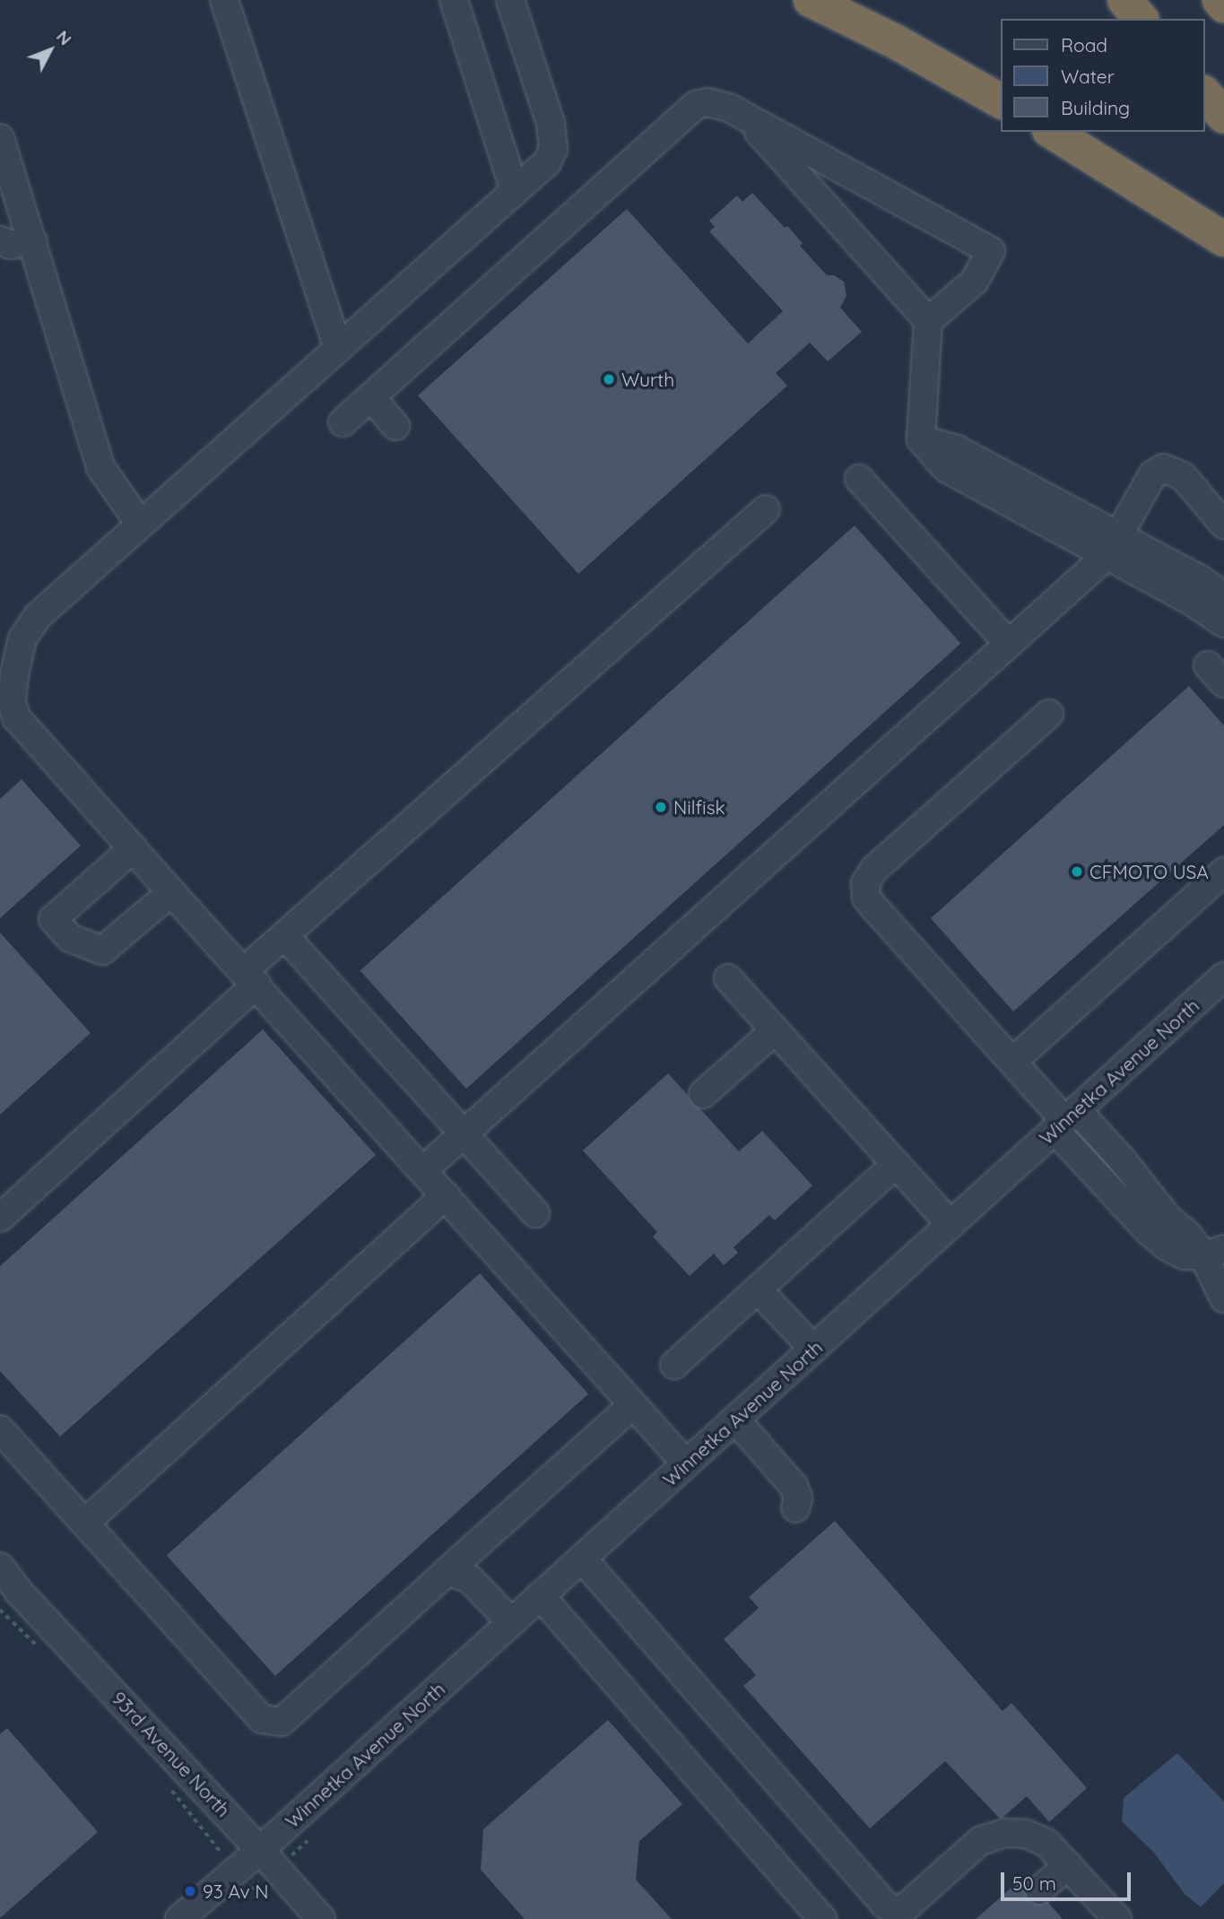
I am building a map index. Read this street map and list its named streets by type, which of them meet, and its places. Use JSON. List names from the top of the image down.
{
  "streets": {
    "street": ["Winnetka Avenue North", "93rd Avenue North"]
  },
  "crossings": [
    ["Winnetka Avenue North", "93rd Avenue North"]
  ],
  "places": [
    "Wurth",
    "Nilfisk",
    "CFMOTO USA",
    "93 Av N"
  ],
  "legend": ["Road", "Water", "Building"],
  "scale_bar": "50 m",
  "north": "top right"
}
